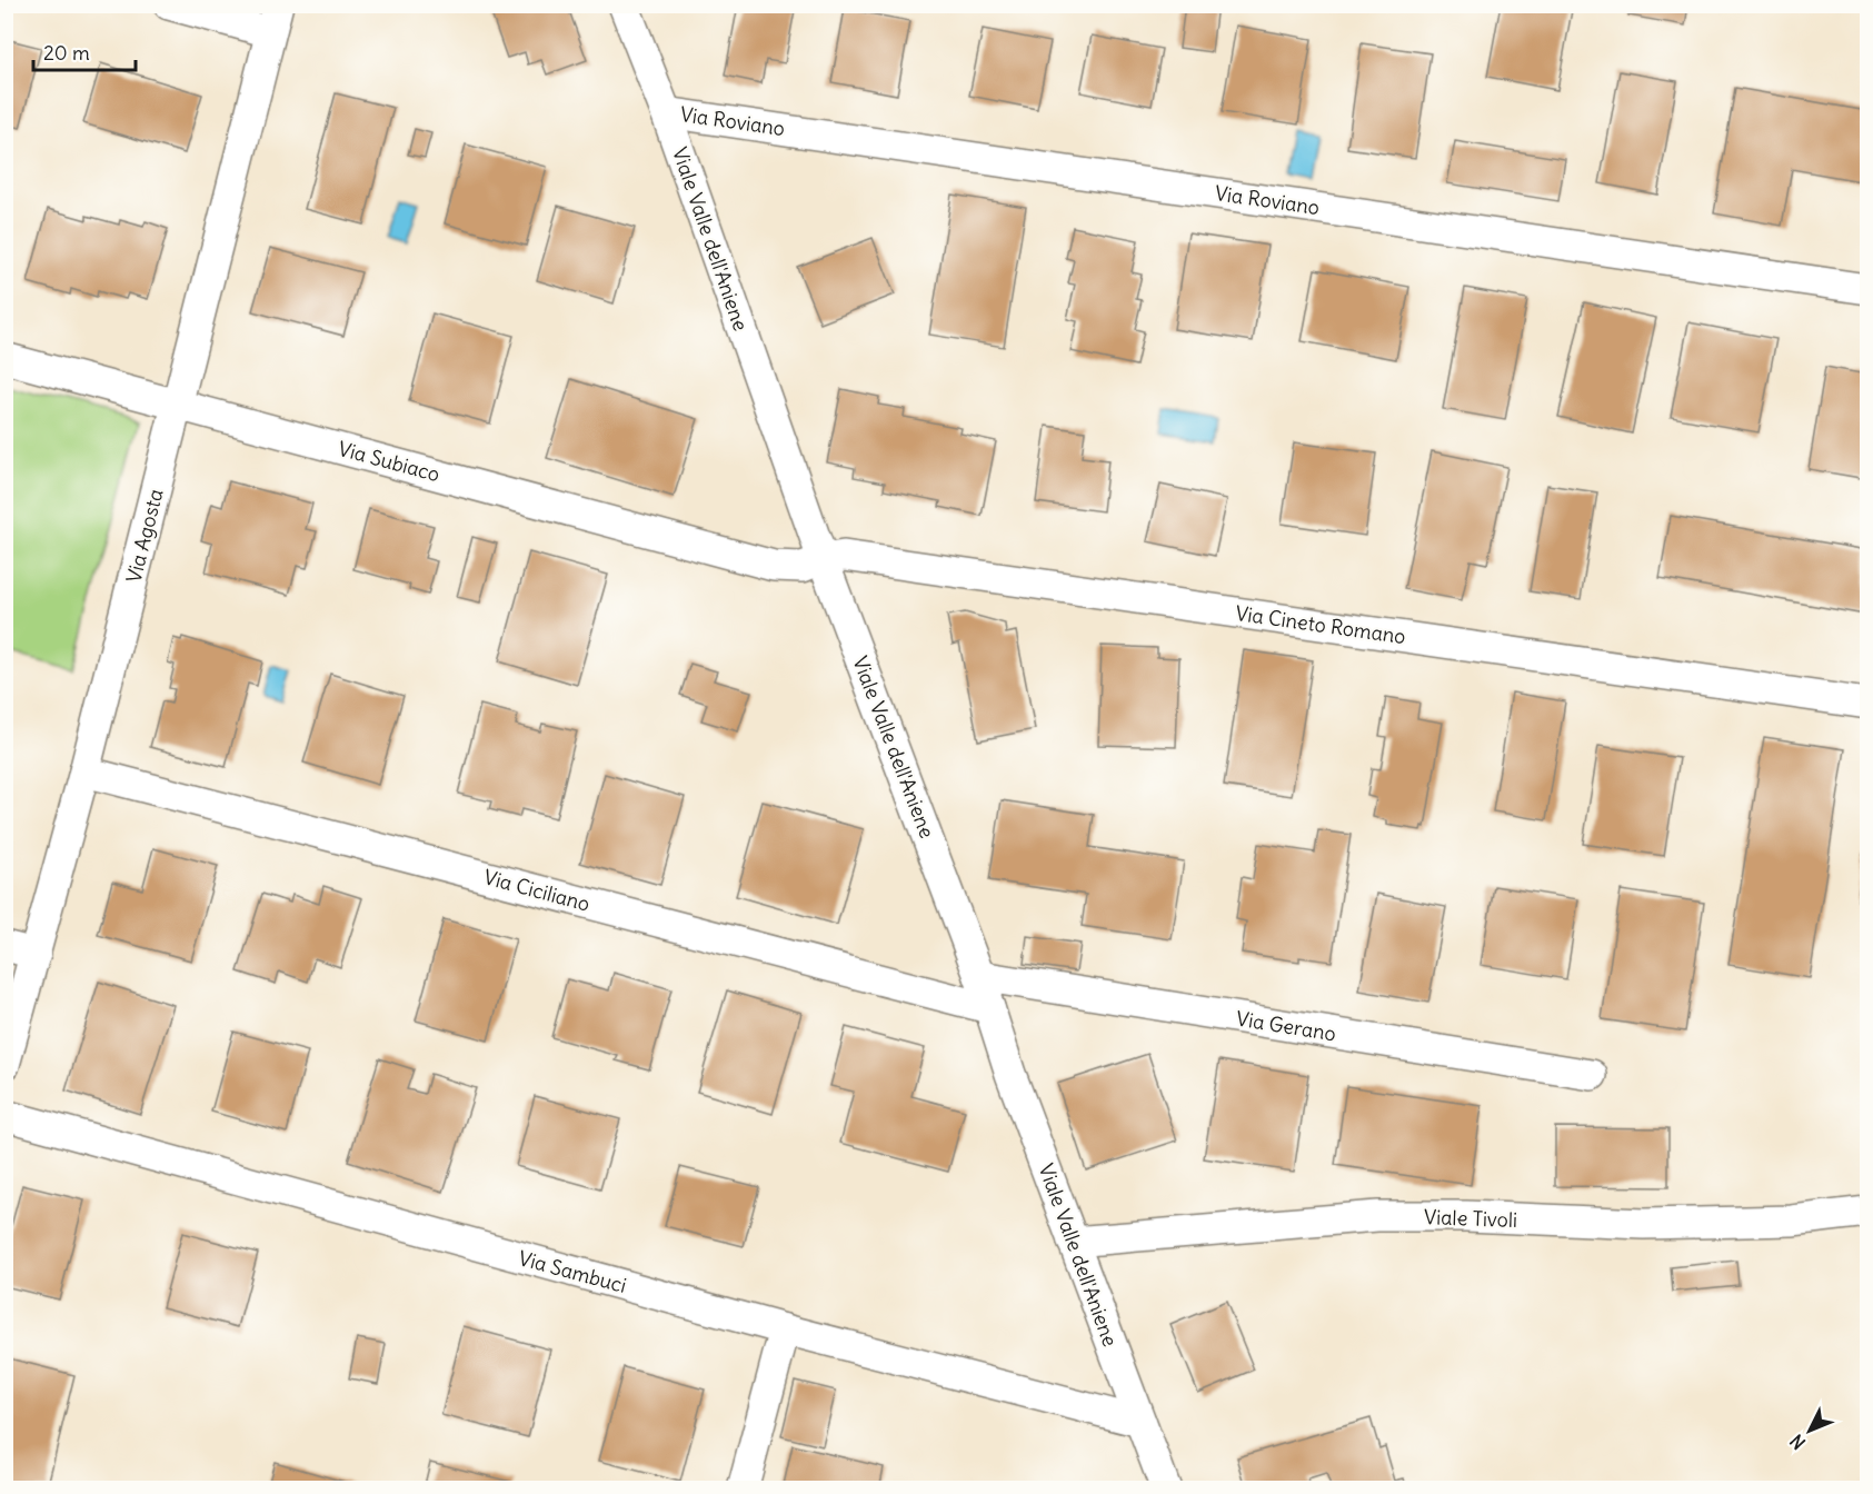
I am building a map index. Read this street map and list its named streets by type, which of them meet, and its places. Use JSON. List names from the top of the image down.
{
  "streets": {
    "street": [
      "Via Roviano",
      "Viale Valle dell'Aniene",
      "Via Subiaco",
      "Via Agosta",
      "Via Cineto Romano",
      "Via Ciciliano",
      "Via Gerano",
      "Viale Tivoli",
      "Via Sambuci"
    ]
  },
  "crossings": [
    ["Via Roviano", "Viale Valle dell'Aniene"],
    ["Viale Valle dell'Aniene", "Via Cineto Romano"],
    ["Viale Valle dell'Aniene", "Via Ciciliano"],
    ["Viale Valle dell'Aniene", "Via Gerano"],
    ["Viale Valle dell'Aniene", "Viale Tivoli"],
    ["Viale Valle dell'Aniene", "Via Sambuci"],
    ["Via Subiaco", "Via Agosta"],
    ["Via Subiaco", "Via Cineto Romano"],
    ["Via Agosta", "Via Ciciliano"]
  ],
  "scale_bar": "20 m",
  "north": "bottom left"
}
